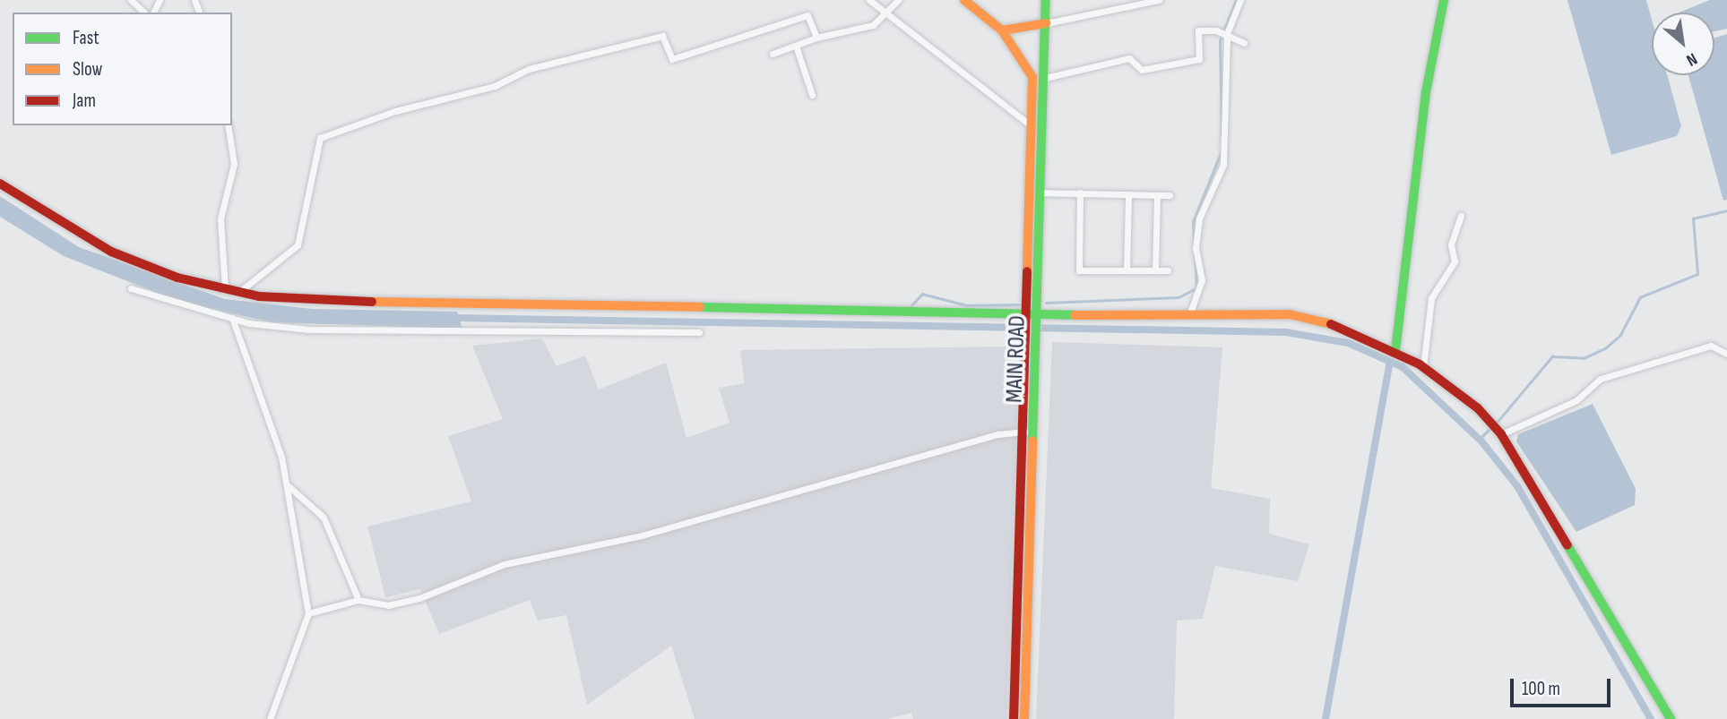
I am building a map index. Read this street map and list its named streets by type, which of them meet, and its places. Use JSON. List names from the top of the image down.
{
  "streets": {
    "main road": ["MAIN ROAD"]
  },
  "legend": ["Fast", "Slow", "Jam"],
  "scale_bar": "100 m",
  "north": "bottom right"
}
